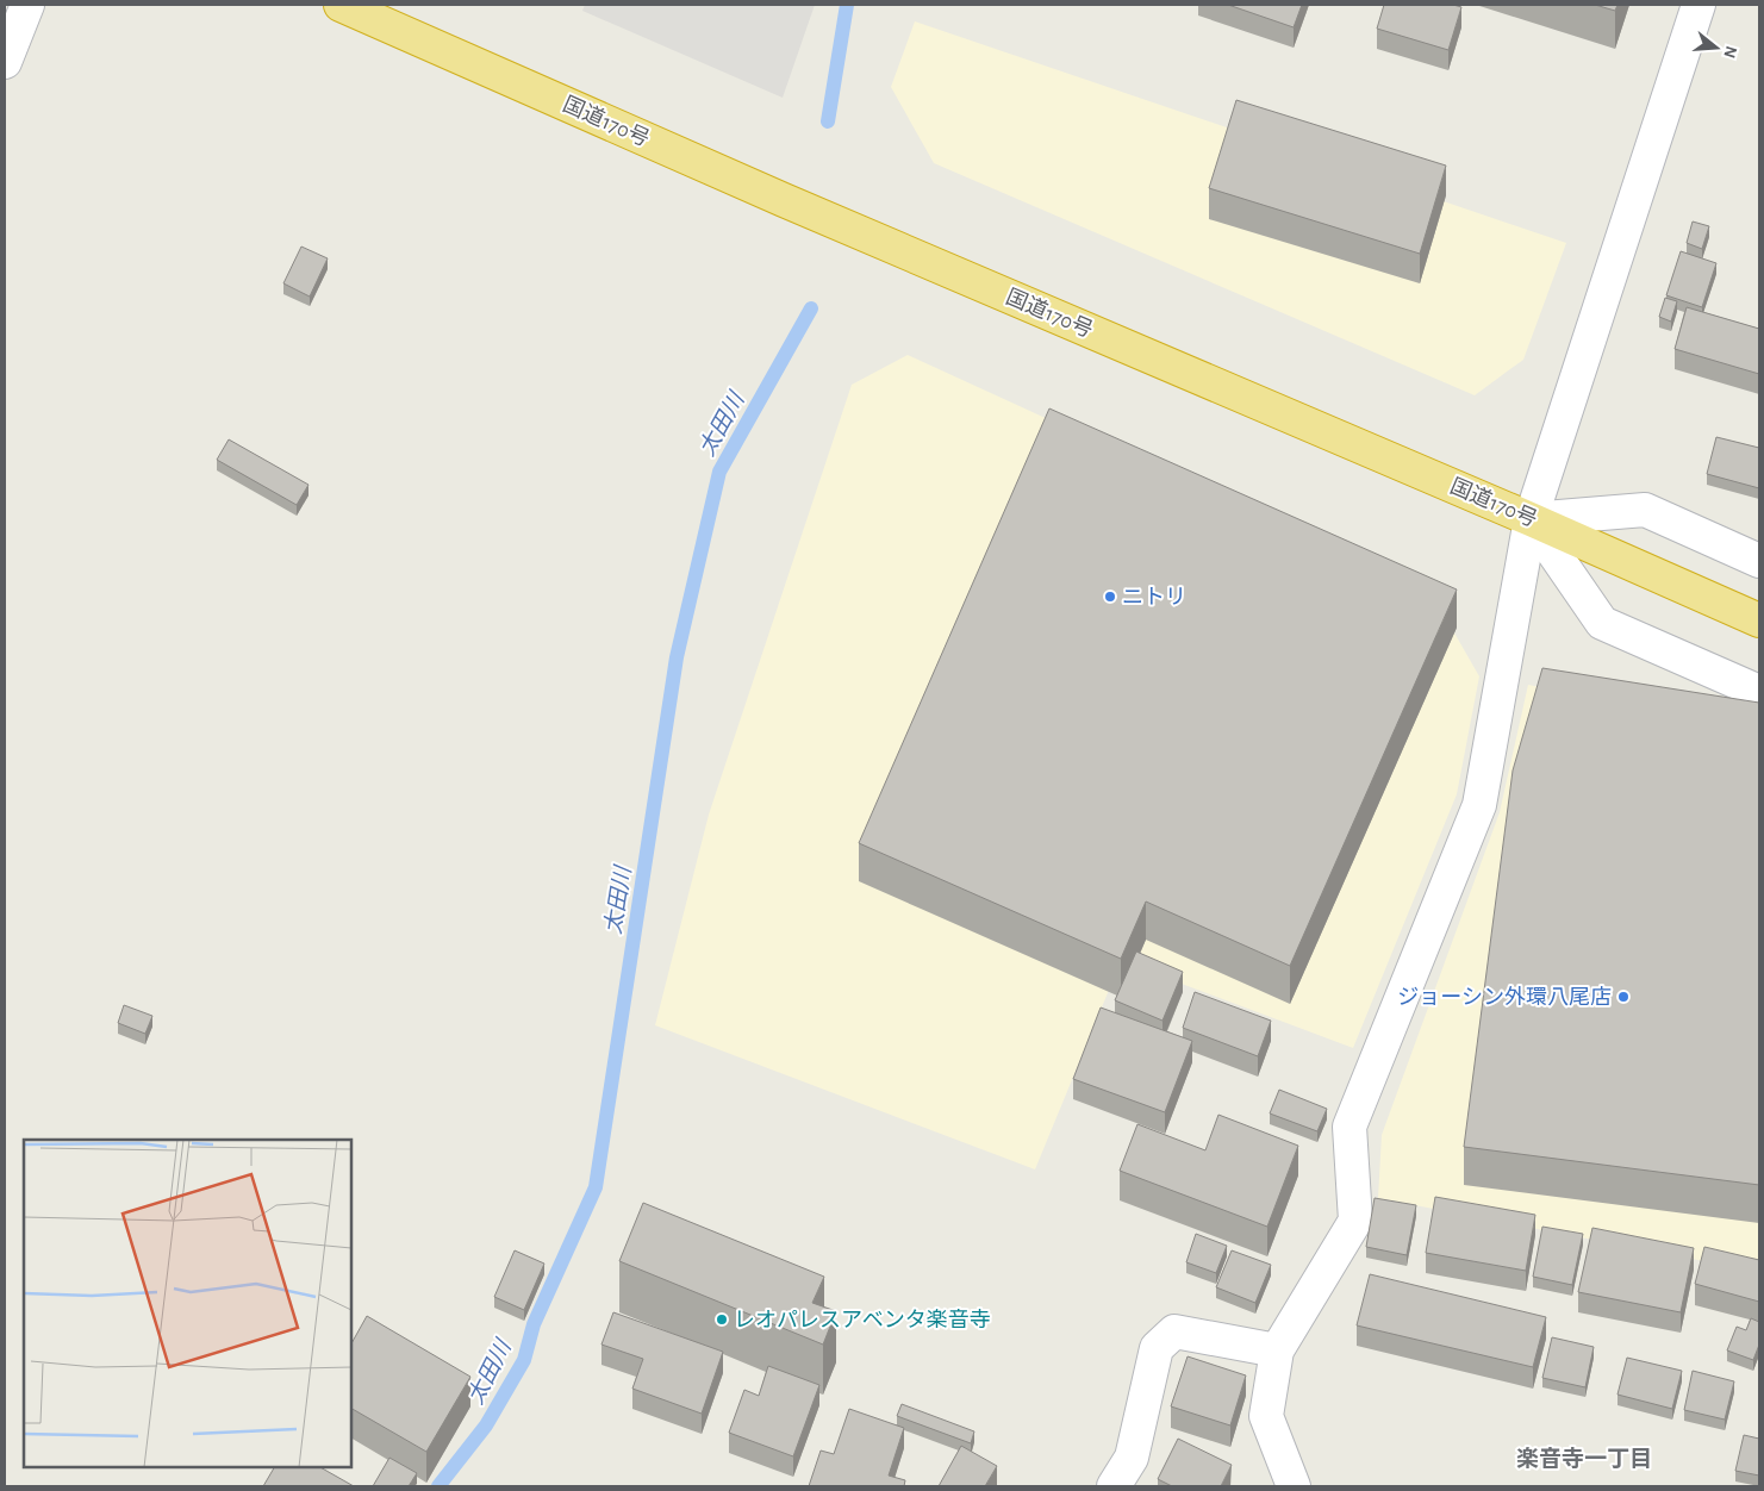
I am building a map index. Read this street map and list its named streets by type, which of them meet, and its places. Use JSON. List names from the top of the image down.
{
  "streets": {
    "highway": ["国道170号"]
  },
  "districts": ["楽音寺一丁目"],
  "water": ["太田川"],
  "places": ["ニトリ", "ジョーシン外環八尾店", "レオパレスアベンタ楽音寺"],
  "north": "right"
}
